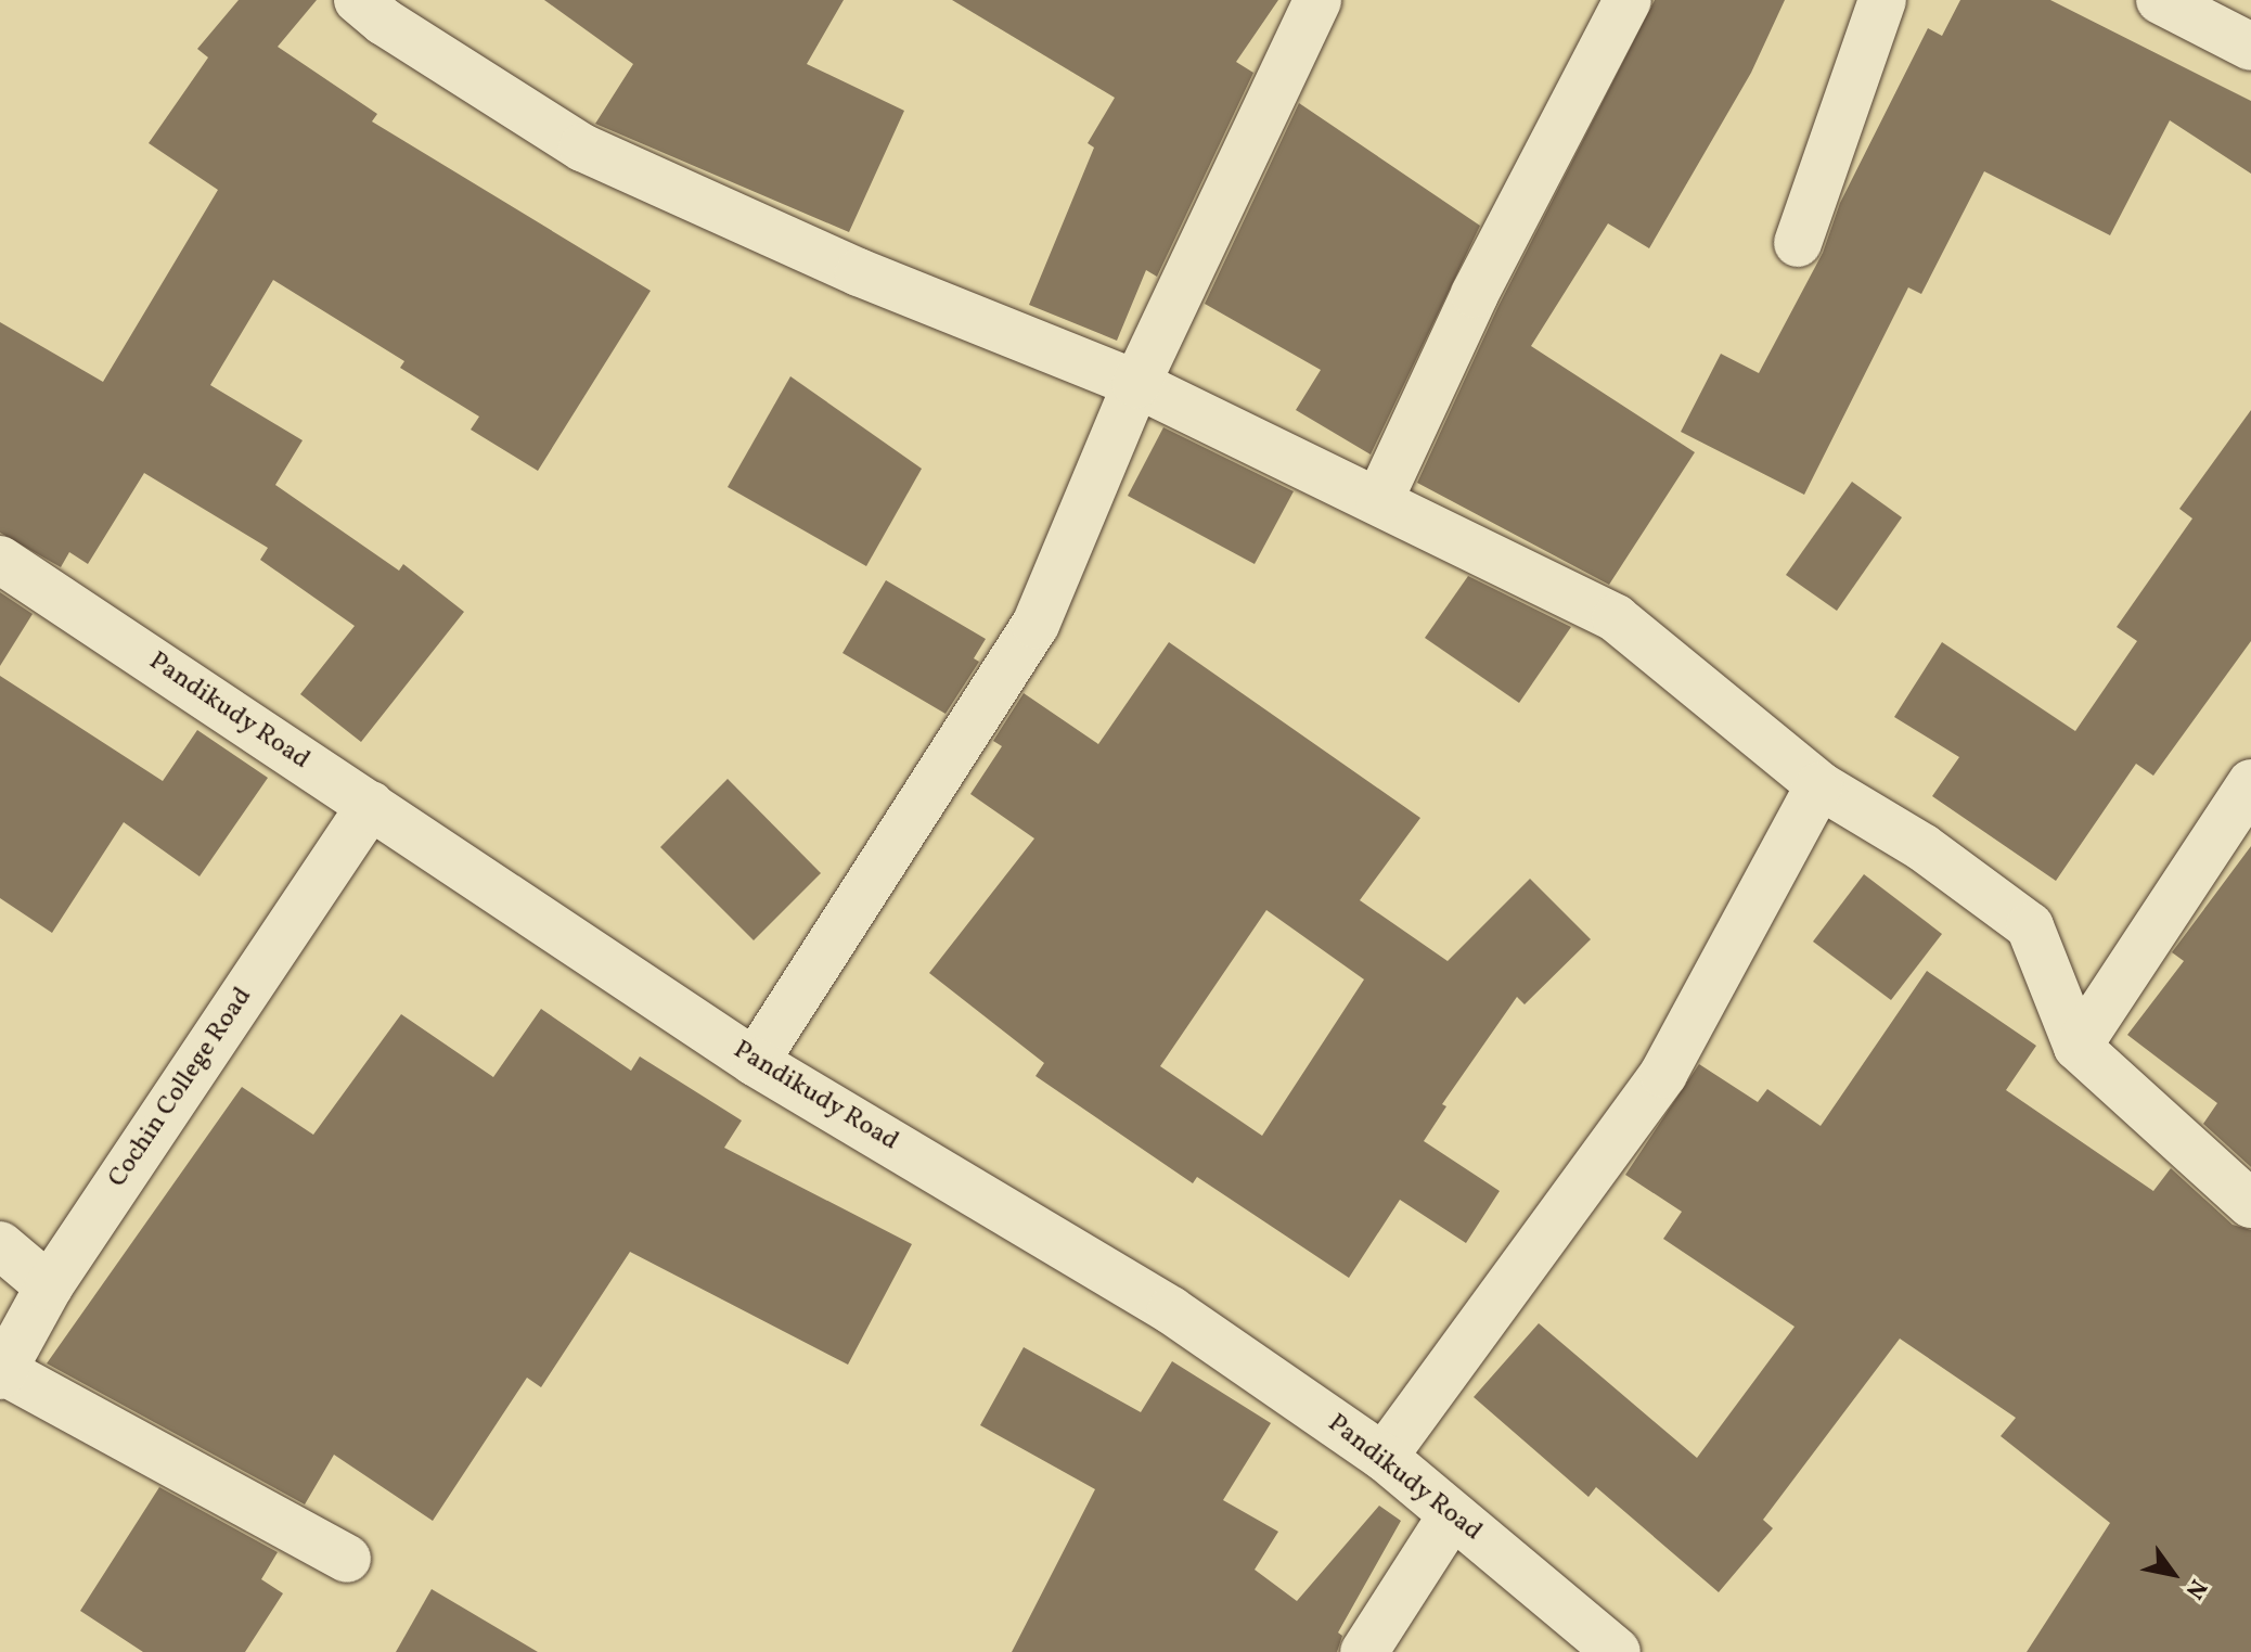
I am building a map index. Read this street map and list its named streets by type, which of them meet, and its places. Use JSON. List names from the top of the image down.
{
  "streets": {
    "street": ["Pandikudy Road", "Cochin College Road"]
  },
  "crossings": [
    ["Pandikudy Road", "Cochin College Road"]
  ],
  "north": "bottom right"
}
